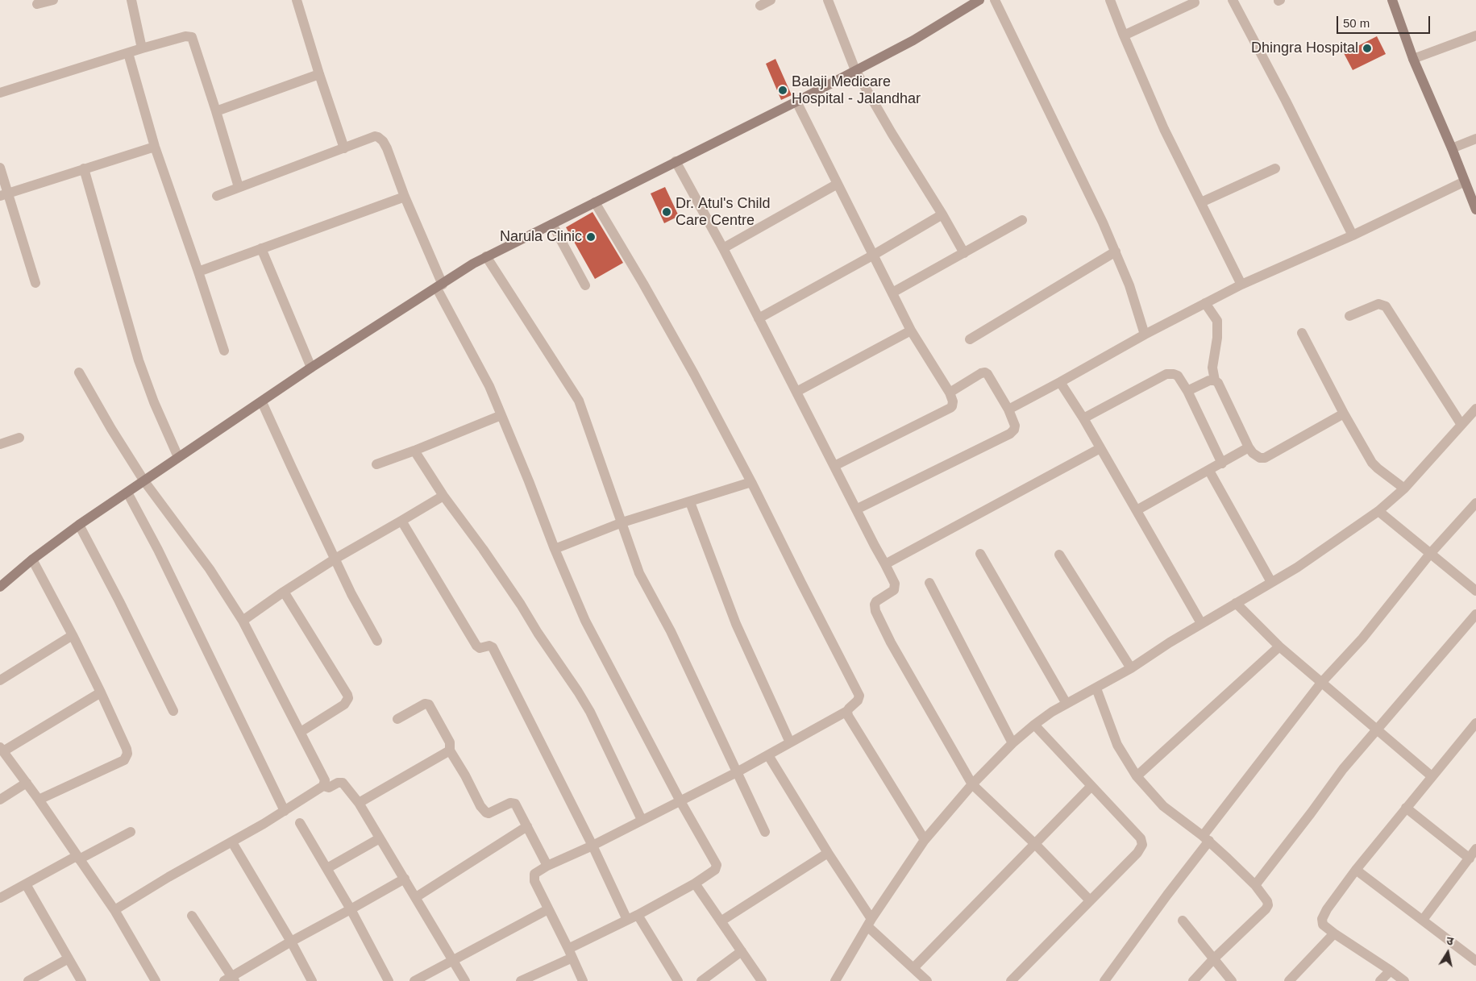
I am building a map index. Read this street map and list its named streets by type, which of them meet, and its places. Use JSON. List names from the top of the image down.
{
  "places": [
    "Dhingra Hospital",
    "Balaji Medicare Hospital - Jalandhar",
    "Dr. Atul's Child Care Centre",
    "Narula Clinic"
  ],
  "scale_bar": "50 m",
  "north": "top"
}
